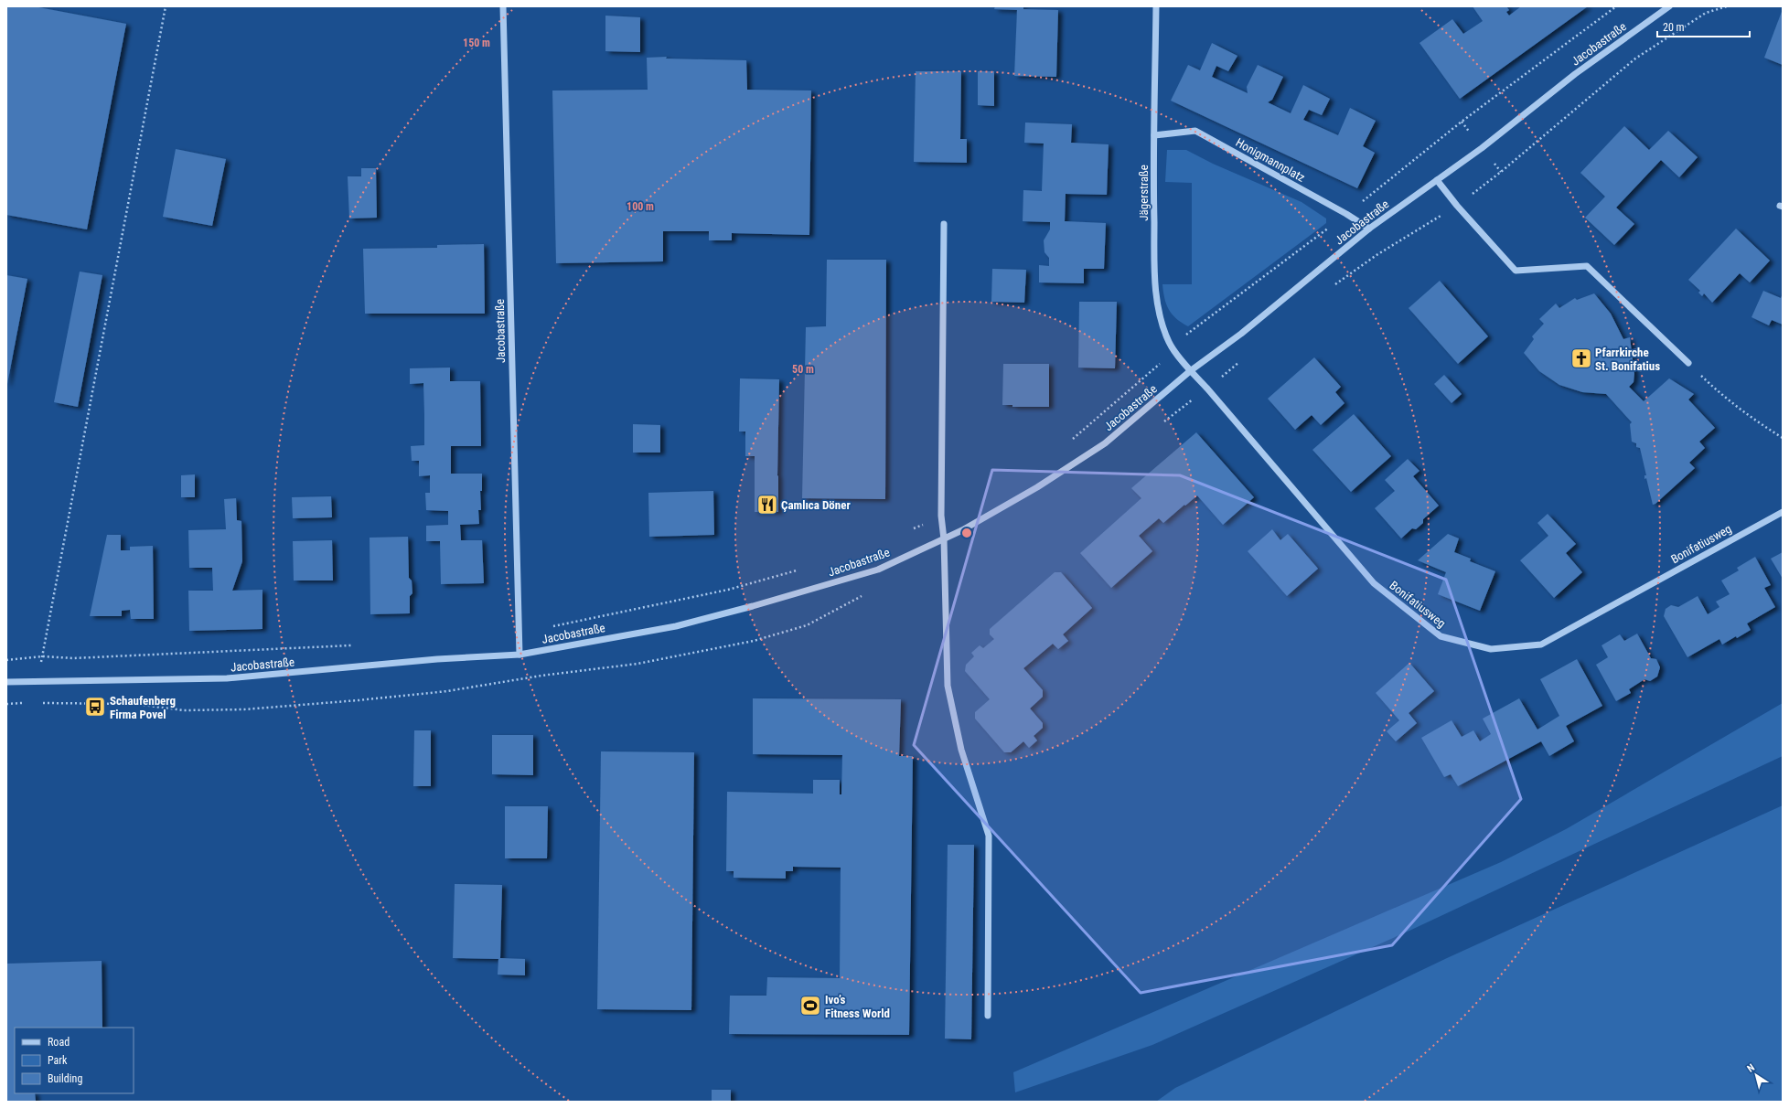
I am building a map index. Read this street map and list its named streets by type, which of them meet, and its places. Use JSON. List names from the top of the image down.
{
  "streets": {
    "street": [
      "Jacobastraße",
      "Honigmannplatz",
      "Jägerstraße",
      "Bonifatiusweg"
    ]
  },
  "crossings": [
    ["Jacobastraße", "Honigmannplatz"],
    ["Jacobastraße", "Jägerstraße"],
    ["Jacobastraße", "Bonifatiusweg"],
    ["Honigmannplatz", "Jägerstraße"],
    ["Jägerstraße", "Bonifatiusweg"]
  ],
  "places": {
    "church": ["Pfarrkirche St. Bonifatius"],
    "restaurant": ["Çamlıca Döner"],
    "bus stop": ["Schaufenberg Firma Povel"],
    "sports": ["Ivo’s Fitness World"]
  },
  "legend": ["Road", "Park", "Building"],
  "scale_bar": "20 m",
  "north": "top left",
  "rings": ["150 m", "100 m", "50 m"]
}
